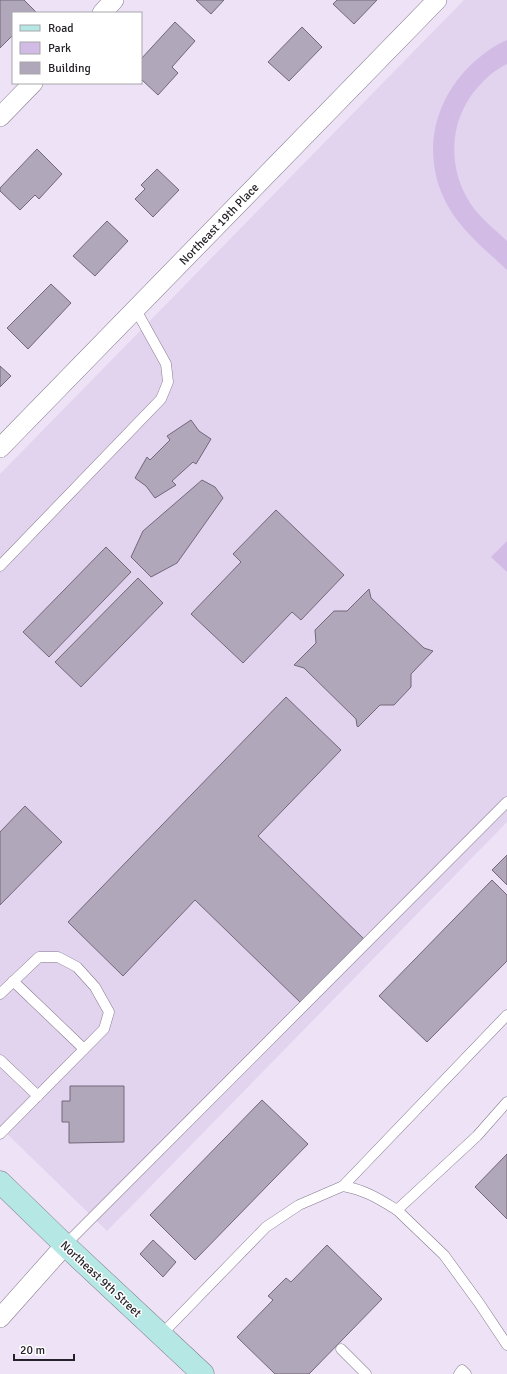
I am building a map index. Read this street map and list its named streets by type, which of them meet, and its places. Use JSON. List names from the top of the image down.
{
  "streets": {
    "street": ["Northeast 19th Place", "Northeast 9th Street"]
  },
  "legend": ["Road", "Park", "Building"],
  "scale_bar": "20 m"
}
